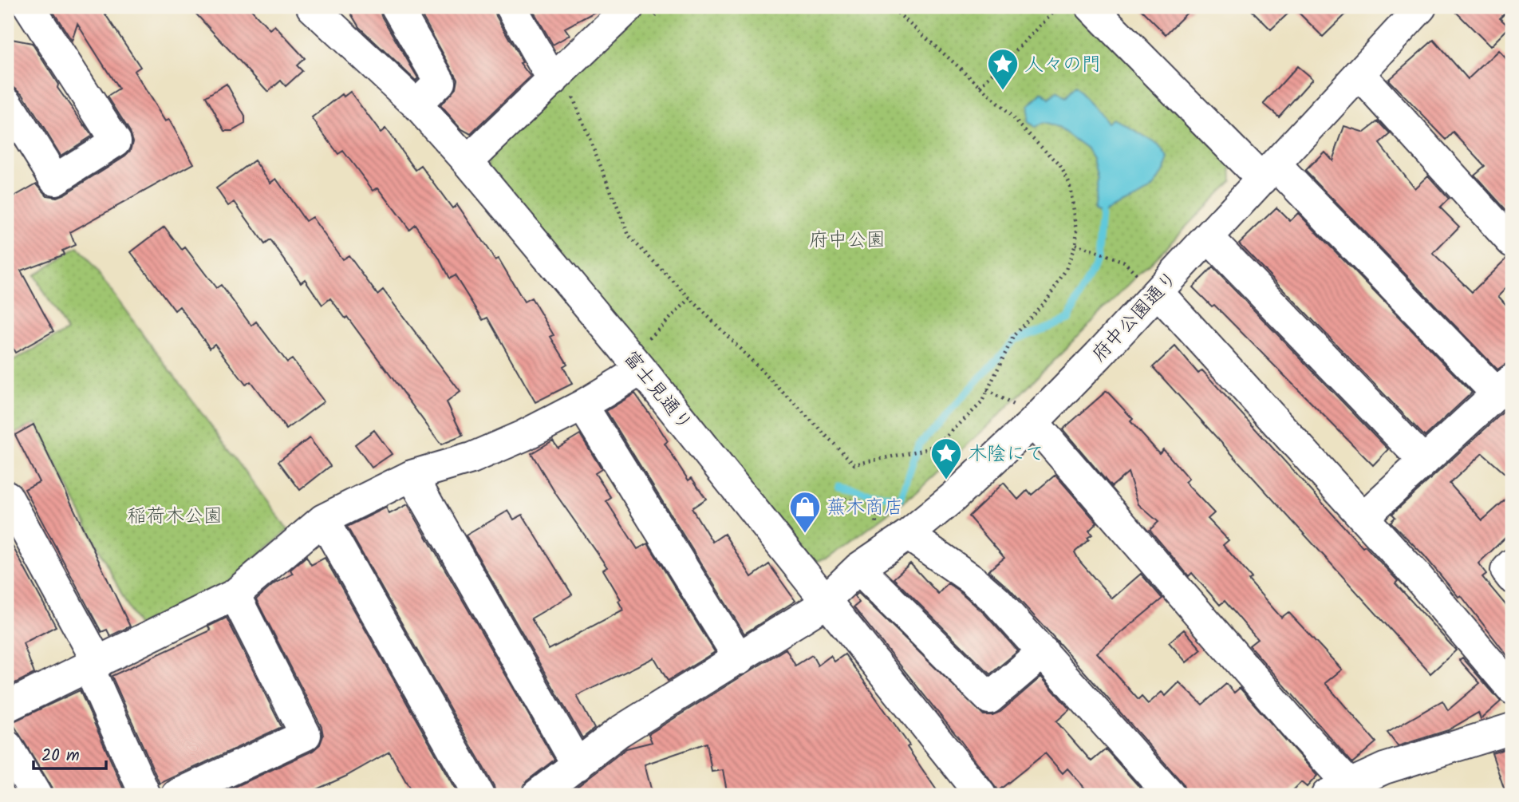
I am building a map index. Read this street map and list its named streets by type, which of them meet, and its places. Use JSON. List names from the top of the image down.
{
  "streets": {
    "street": ["府中公園通り", "富士見通り"]
  },
  "crossings": [
    ["府中公園通り", "富士見通り"]
  ],
  "parks": ["府中公園", "稲荷木公園"],
  "places": {
    "place": ["人々の門", "木陰にて"],
    "shop": ["蕪木商店"]
  },
  "scale_bar": "20 m"
}
